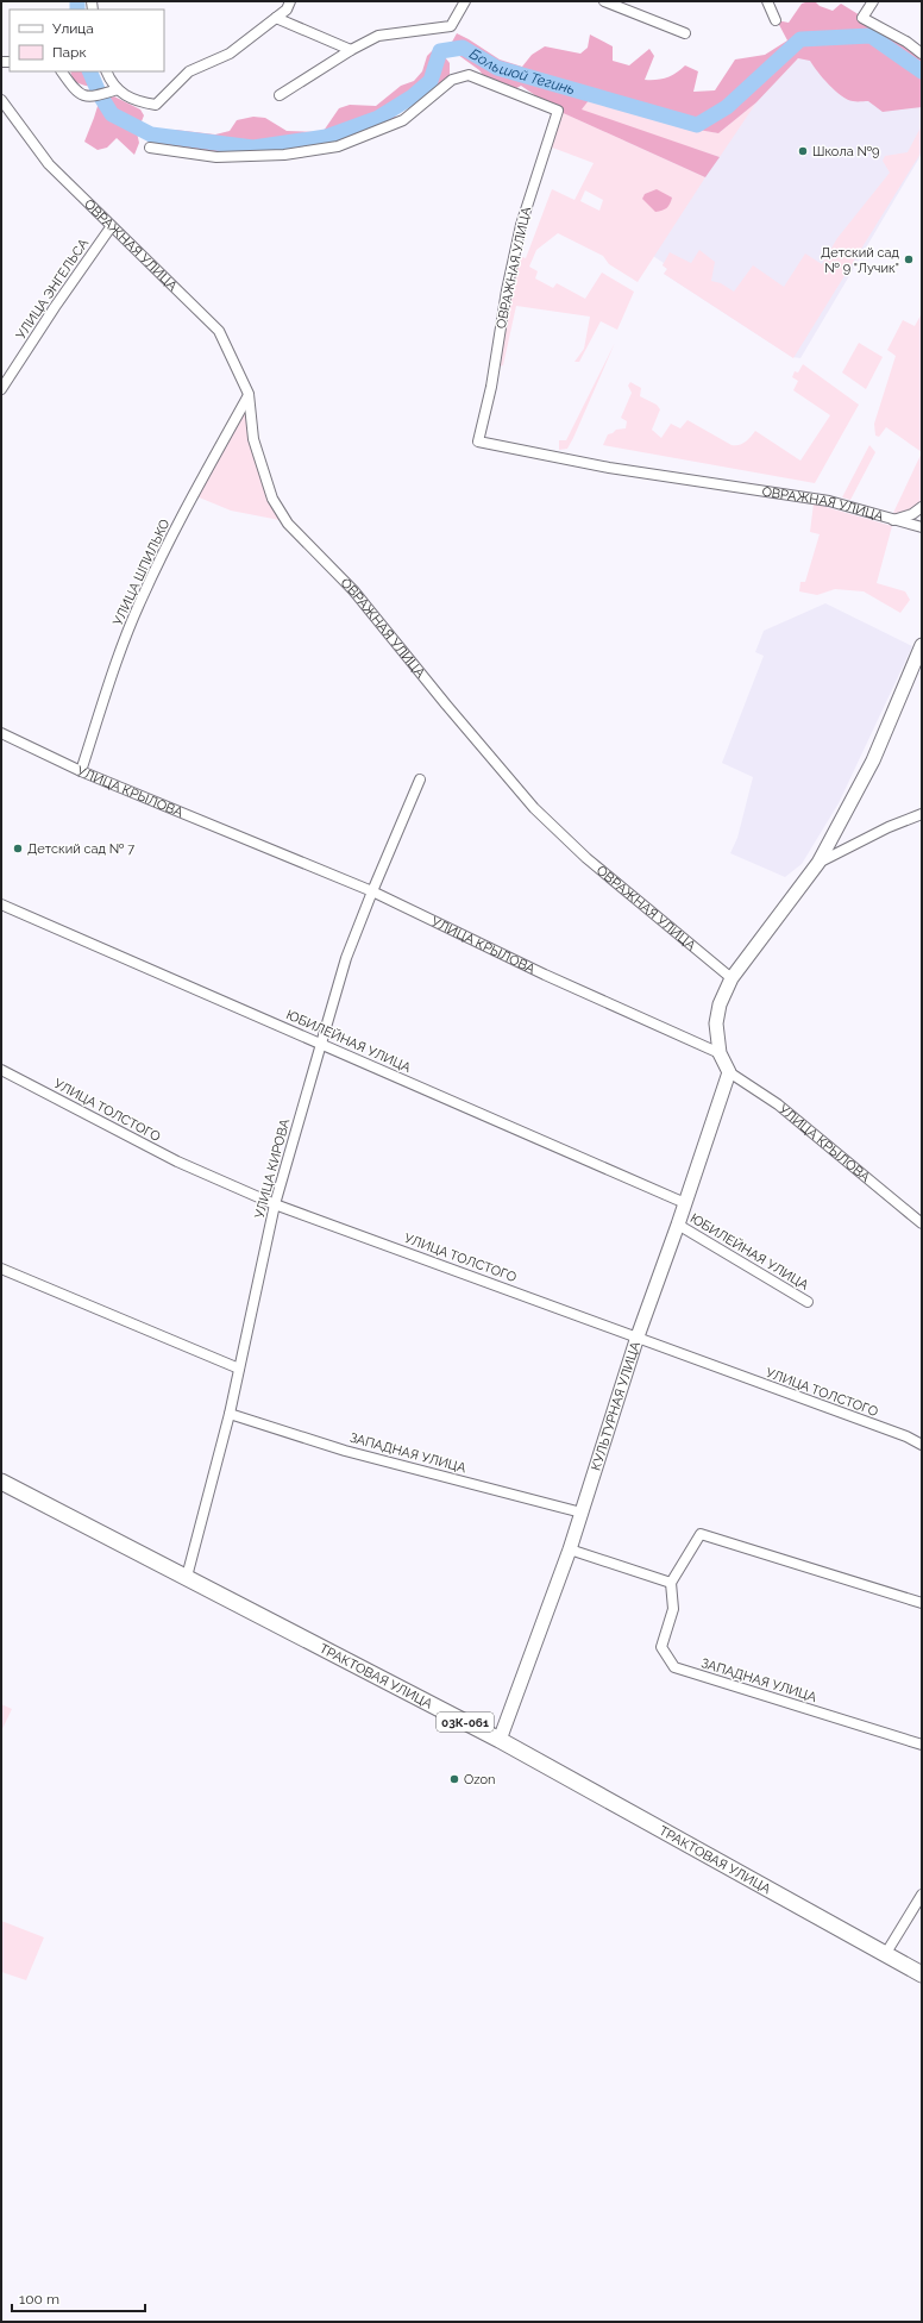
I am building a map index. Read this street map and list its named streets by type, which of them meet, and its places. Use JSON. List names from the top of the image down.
{
  "streets": {
    "main road": ["ТРАКТОВАЯ УЛИЦА", "03К-061"],
    "street": [
      "ОВРАЖНАЯ УЛИЦА",
      "УЛИЦА ЭНГЕЛЬСА",
      "УЛИЦА ШПИЛЬКО",
      "УЛИЦА КРЫЛОВА",
      "ЮБИЛЕЙНАЯ УЛИЦА",
      "УЛИЦА ТОЛСТОГО",
      "УЛИЦА КИРОВА",
      "КУЛЬТУРНАЯ УЛИЦА",
      "ЗАПАДНАЯ УЛИЦА"
    ]
  },
  "crossings": [
    ["ОВРАЖНАЯ УЛИЦА", "УЛИЦА ЭНГЕЛЬСА"],
    ["ОВРАЖНАЯ УЛИЦА", "УЛИЦА ШПИЛЬКО"],
    ["УЛИЦА ШПИЛЬКО", "УЛИЦА КРЫЛОВА"],
    ["УЛИЦА КРЫЛОВА", "УЛИЦА КИРОВА"],
    ["УЛИЦА КРЫЛОВА", "КУЛЬТУРНАЯ УЛИЦА"],
    ["ЮБИЛЕЙНАЯ УЛИЦА", "УЛИЦА КИРОВА"],
    ["ЮБИЛЕЙНАЯ УЛИЦА", "КУЛЬТУРНАЯ УЛИЦА"],
    ["УЛИЦА ТОЛСТОГО", "УЛИЦА КИРОВА"],
    ["УЛИЦА ТОЛСТОГО", "КУЛЬТУРНАЯ УЛИЦА"],
    ["УЛИЦА КИРОВА", "ЗАПАДНАЯ УЛИЦА"],
    ["УЛИЦА КИРОВА", "ТРАКТОВАЯ УЛИЦА"],
    ["КУЛЬТУРНАЯ УЛИЦА", "ЗАПАДНАЯ УЛИЦА"],
    ["КУЛЬТУРНАЯ УЛИЦА", "ТРАКТОВАЯ УЛИЦА"]
  ],
  "water": ["Большой Тегинь"],
  "places": [
    "Школа №9",
    "Детский сад № 9 \"Лучик\"",
    "Детский сад № 7",
    "Ozon"
  ],
  "legend": ["Улица", "Парк"],
  "scale_bar": "100 m"
}
